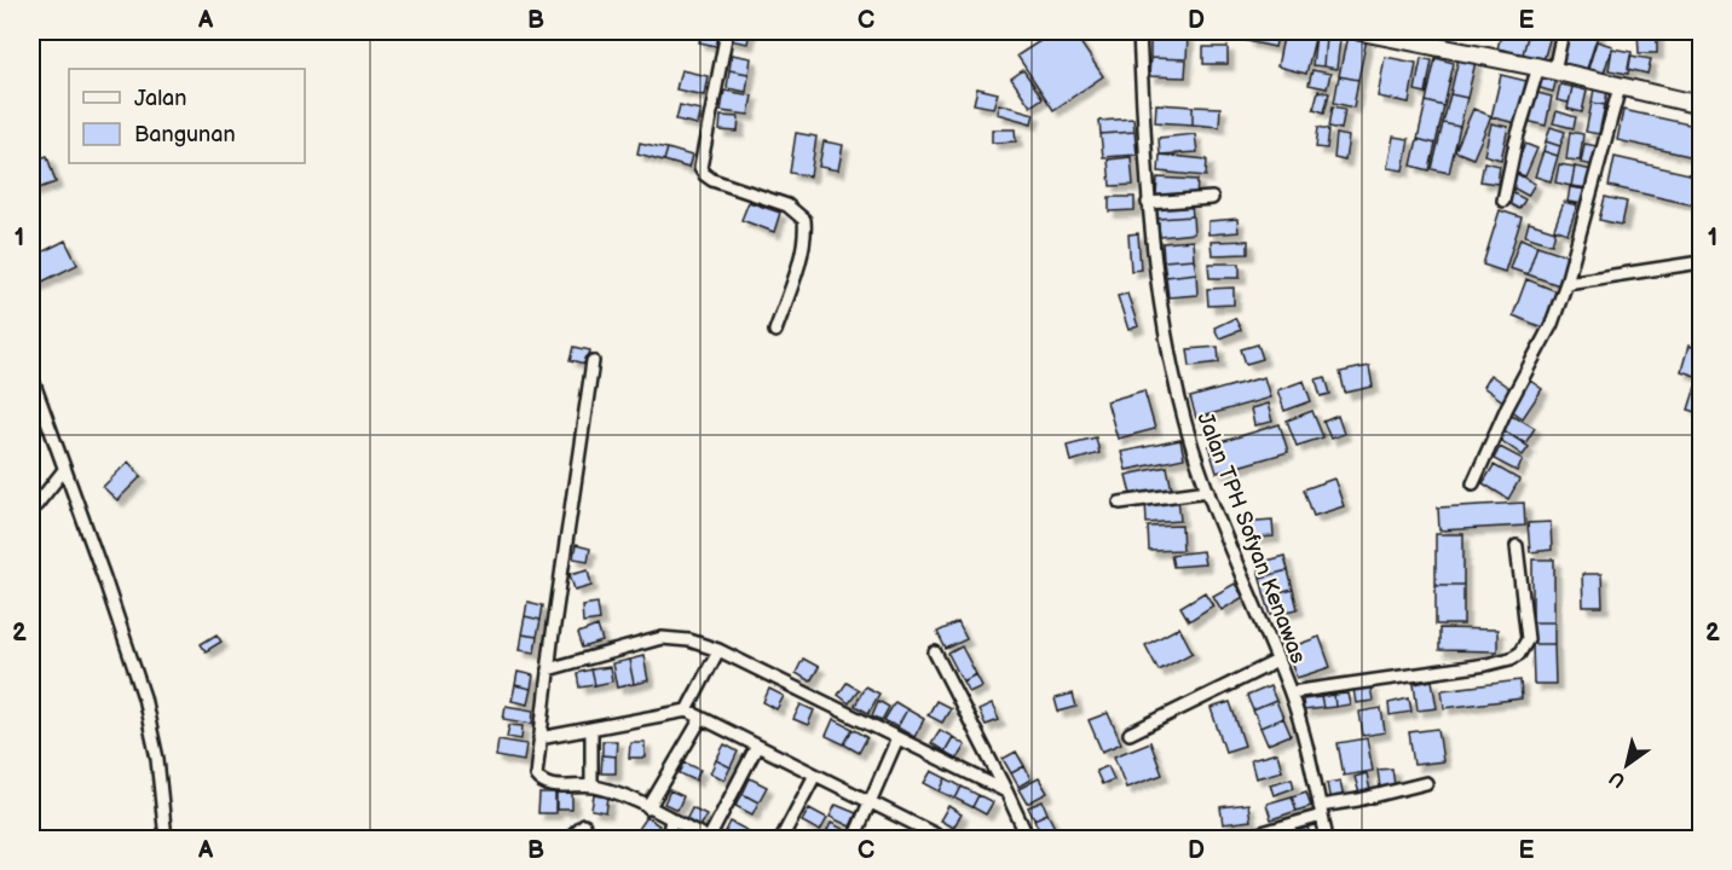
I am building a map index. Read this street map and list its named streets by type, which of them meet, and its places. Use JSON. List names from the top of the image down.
{
  "streets": {
    "street": ["Jalan TPH Sofyan Kenawas"]
  },
  "legend": ["Jalan", "Bangunan"],
  "north": "bottom left",
  "grid": {
    "columns": [
      "A",
      "B",
      "C",
      "D",
      "E"
    ],
    "rows": ["1", "2"]
  }
}
